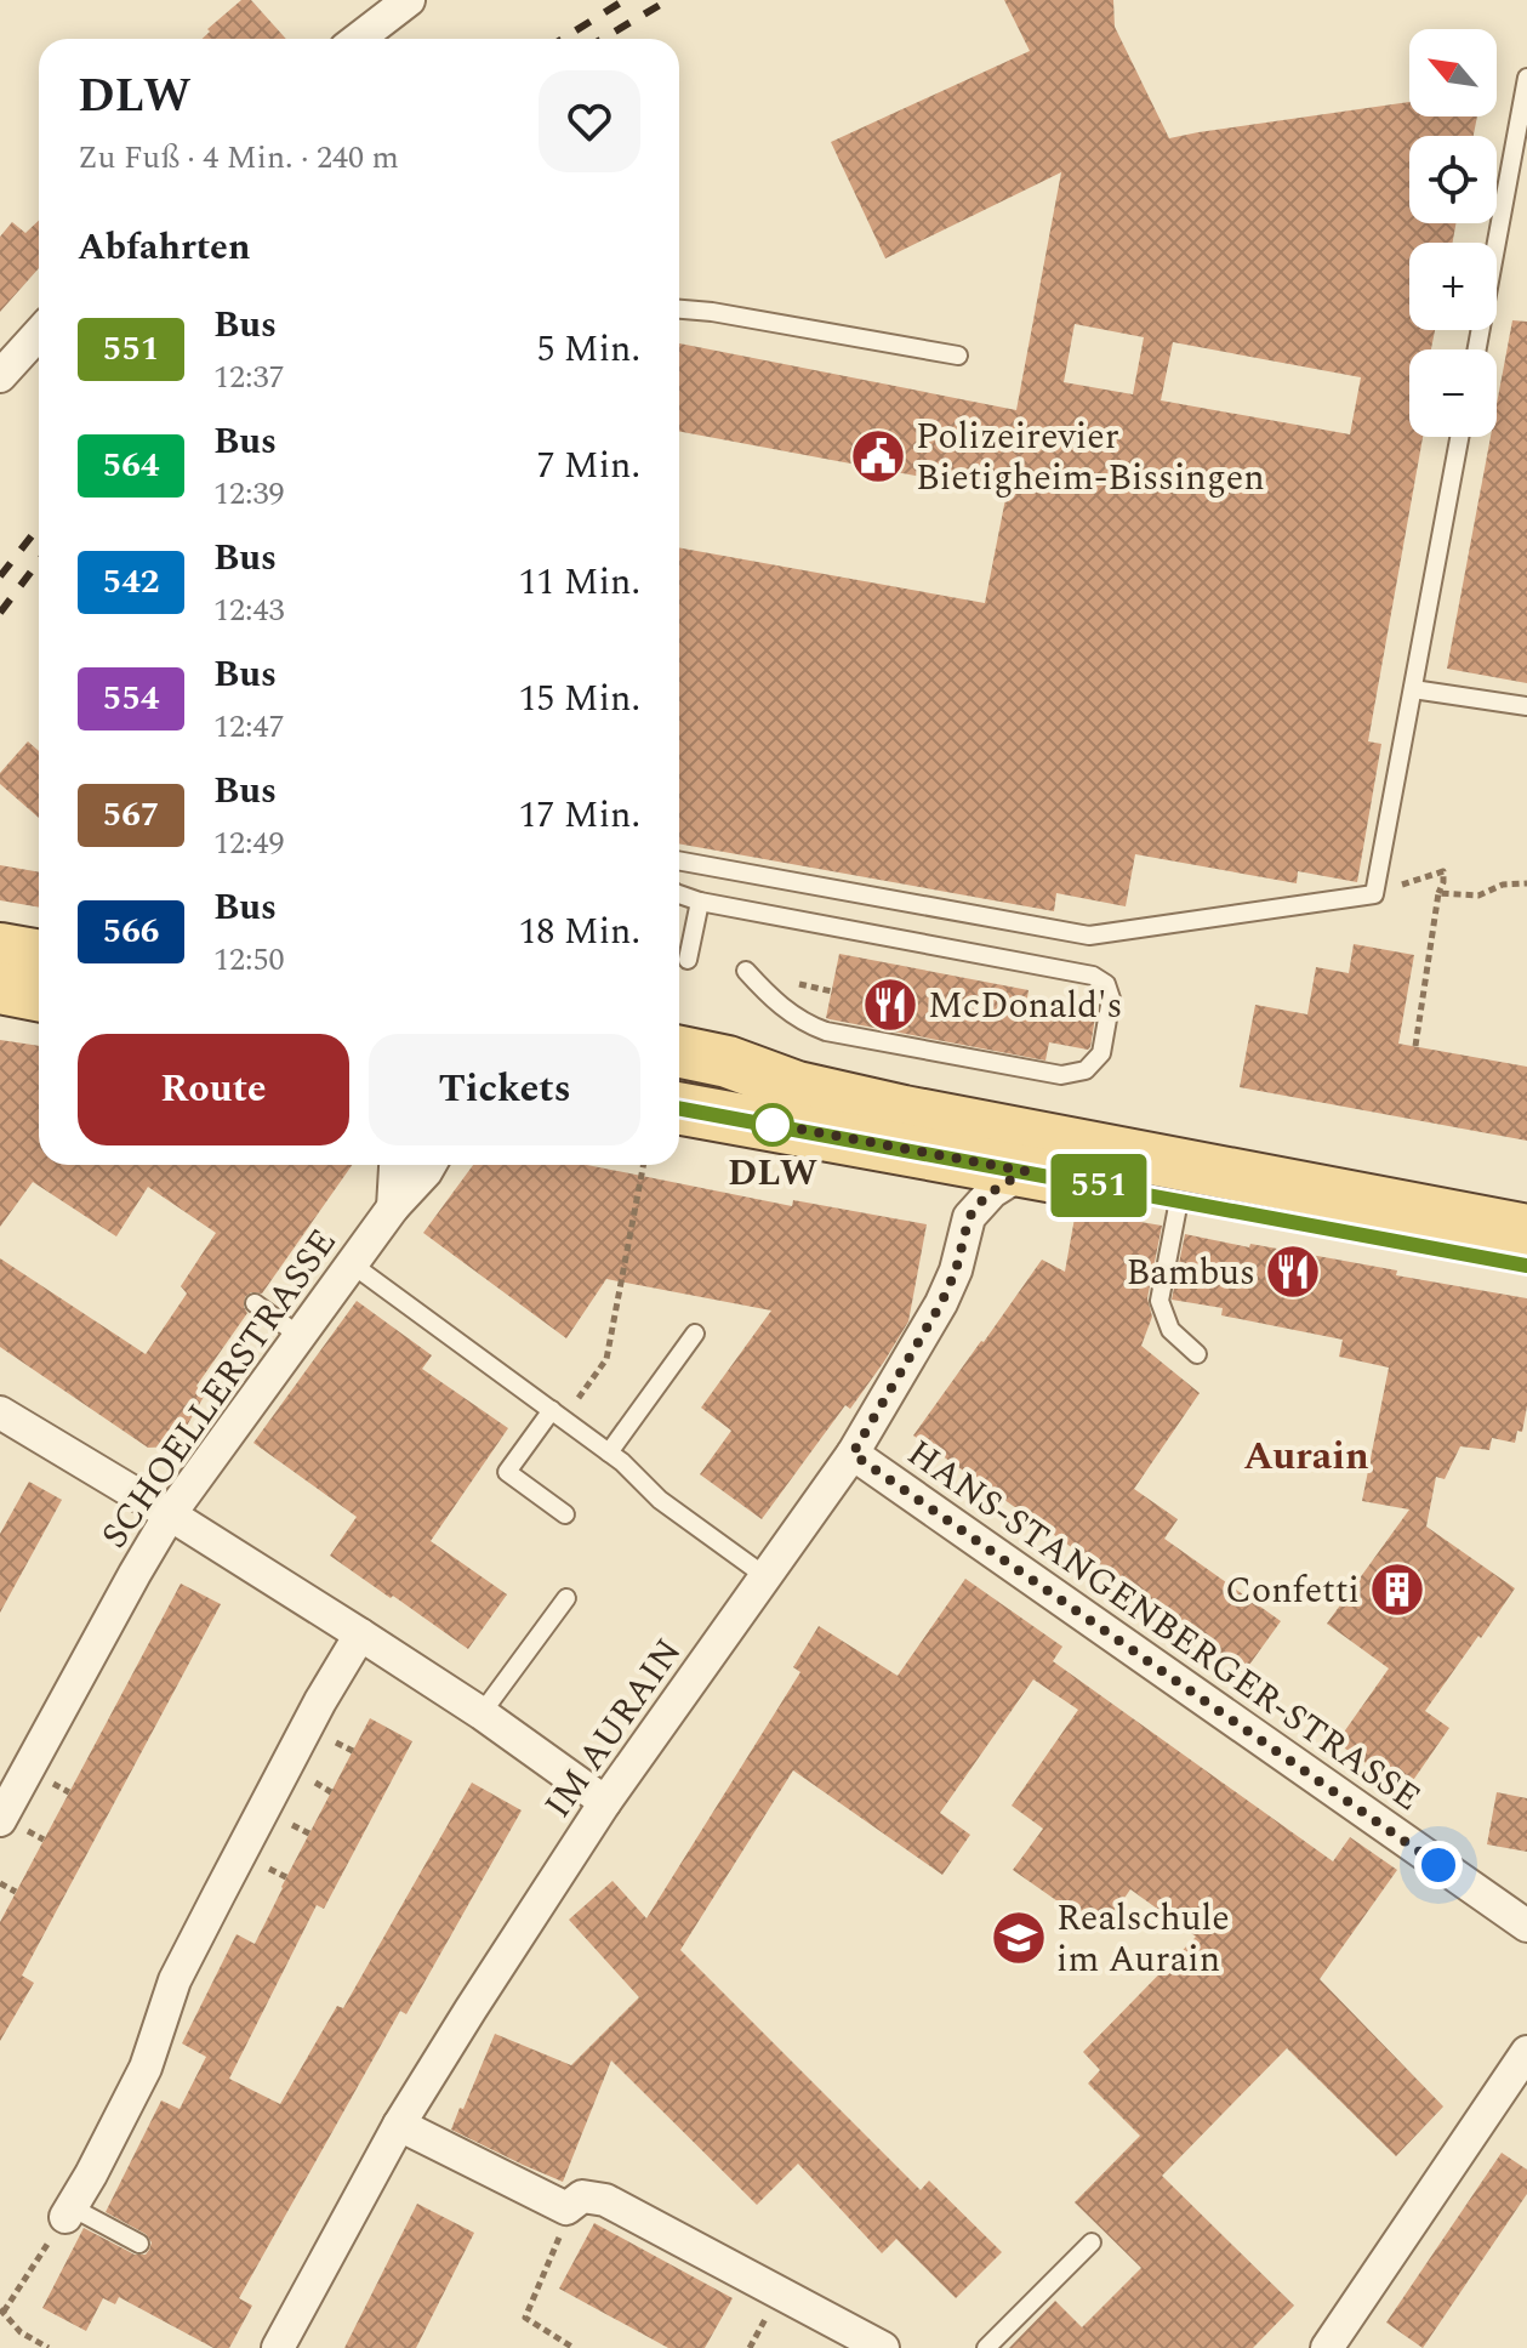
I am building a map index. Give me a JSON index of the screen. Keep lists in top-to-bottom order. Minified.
{"streets":{"street":["SCHOELLERSTRASSE","HANS-STANGENBERGER-STRASSE","IM AURAIN"]},"crossings":[["HANS-STANGENBERGER-STRASSE","IM AURAIN"]],"districts":["Aurain"],"places":{"public building":["Polizeirevier Bietigheim-Bissingen"],"restaurant":["McDonald's","Bambus"],"other":["DLW"],"building":["Confetti"],"school or university":["Realschule im Aurain"]},"lines":["bus line 551"],"north":"top left","page":{"on_map":"551","map_buttons":["+","−"],"heading":[["DLW","Zu Fuß · 4 Min. · 240 m"],"Abfahrten"],"list":[{"mark":"551","name":"Bus","note":"12:37","value":"5 Min."},{"mark":"564","name":"Bus","note":"12:39","value":"7 Min."},{"mark":"542","name":"Bus","note":"12:43","value":"11 Min."},{"mark":"554","name":"Bus","note":"12:47","value":"15 Min."},{"mark":"567","name":"Bus","note":"12:49","value":"17 Min."},{"mark":"566","name":"Bus","note":"12:50","value":"18 Min."}],"buttons":["Route","Tickets"]}}
